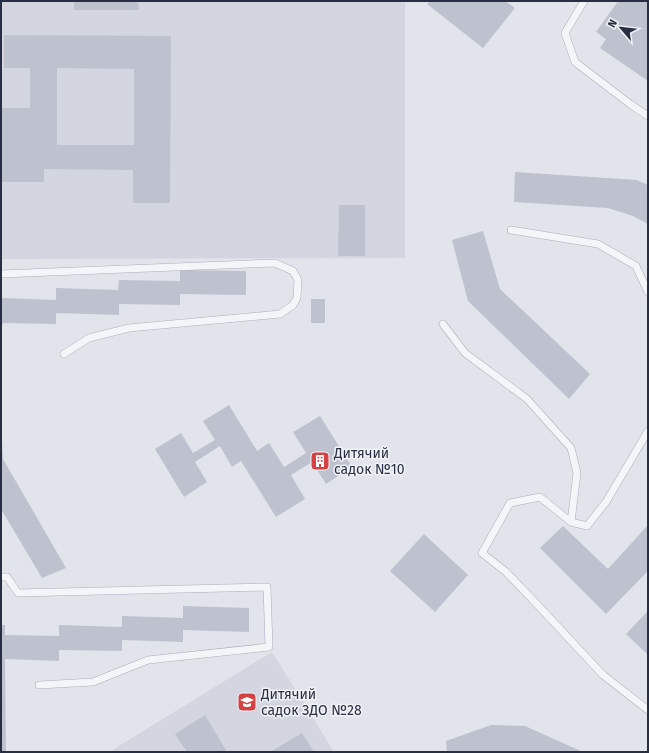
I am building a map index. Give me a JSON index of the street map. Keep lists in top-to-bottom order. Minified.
{"places":{"building":["Дитячий садок №10"],"school or university":["Дитячий садок ЗДО №28"]},"north":"top left"}
